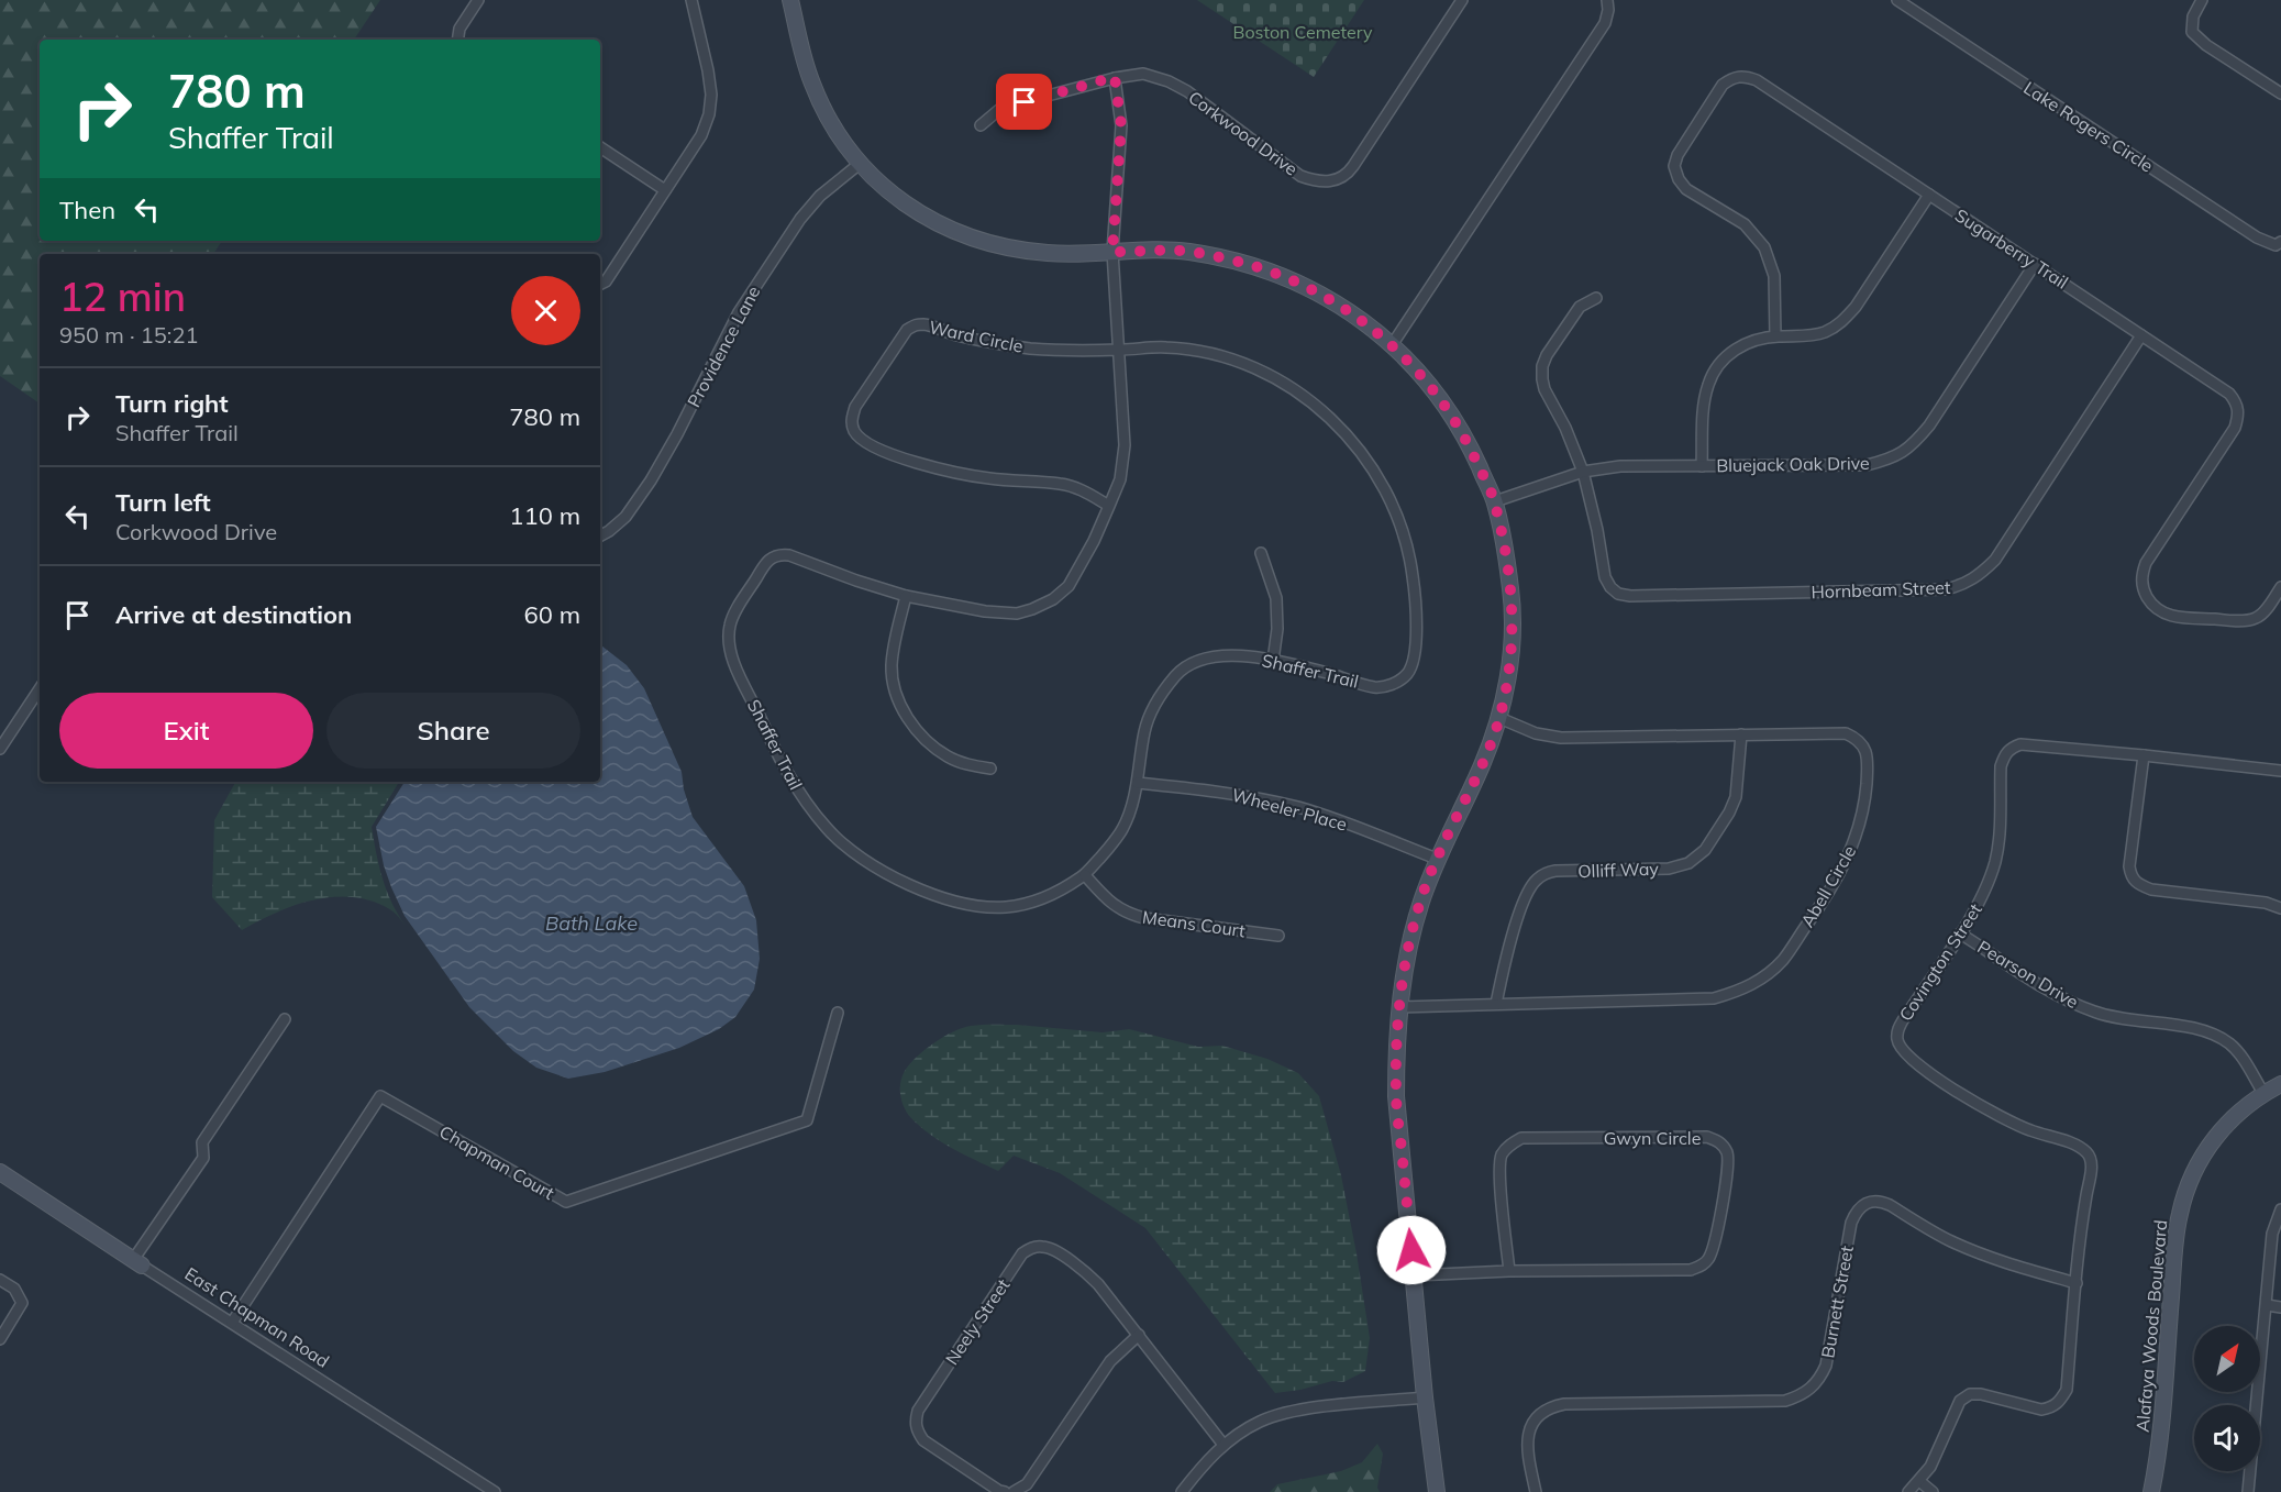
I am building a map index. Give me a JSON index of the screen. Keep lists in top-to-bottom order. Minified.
{"streets":{"street":["Lake Rogers Circle","Corkwood Drive","Sugarberry Trail","Ward Circle","Providence Lane","Bluejack Oak Drive","Hornbeam Street","Shaffer Trail","Wheeler Place","Olliff Way","Abell Circle","Means Court","Covington Street","Pearson Drive","Gwyn Circle","Chapman Court","Burnett Street","East Chapman Road","Neely Street","Alafaya Woods Boulevard"]},"crossings":[["Corkwood Drive","Shaffer Trail"],["Sugarberry Trail","Bluejack Oak Drive"],["Sugarberry Trail","Hornbeam Street"],["Ward Circle","Shaffer Trail"],["Bluejack Oak Drive","Hornbeam Street"],["Shaffer Trail","Wheeler Place"],["Shaffer Trail","Means Court"],["Olliff Way","Abell Circle"],["Covington Street","Pearson Drive"],["Covington Street","Burnett Street"],["Pearson Drive","Alafaya Woods Boulevard"],["Chapman Court","East Chapman Road"]],"water":["Bath Lake"],"parks":["Boston Cemetery"],"north":"top right","page":{"turn":["780 m","Shaffer Trail"],"then":"Then","heading":["12 min","950 m · 15:21"],"list":[{"name":"Turn right","note":"Shaffer Trail","value":"780 m"},{"name":"Turn left","note":"Corkwood Drive","value":"110 m"},{"name":"Arrive at destination","value":"60 m"}],"buttons":["Exit","Share"]}}
